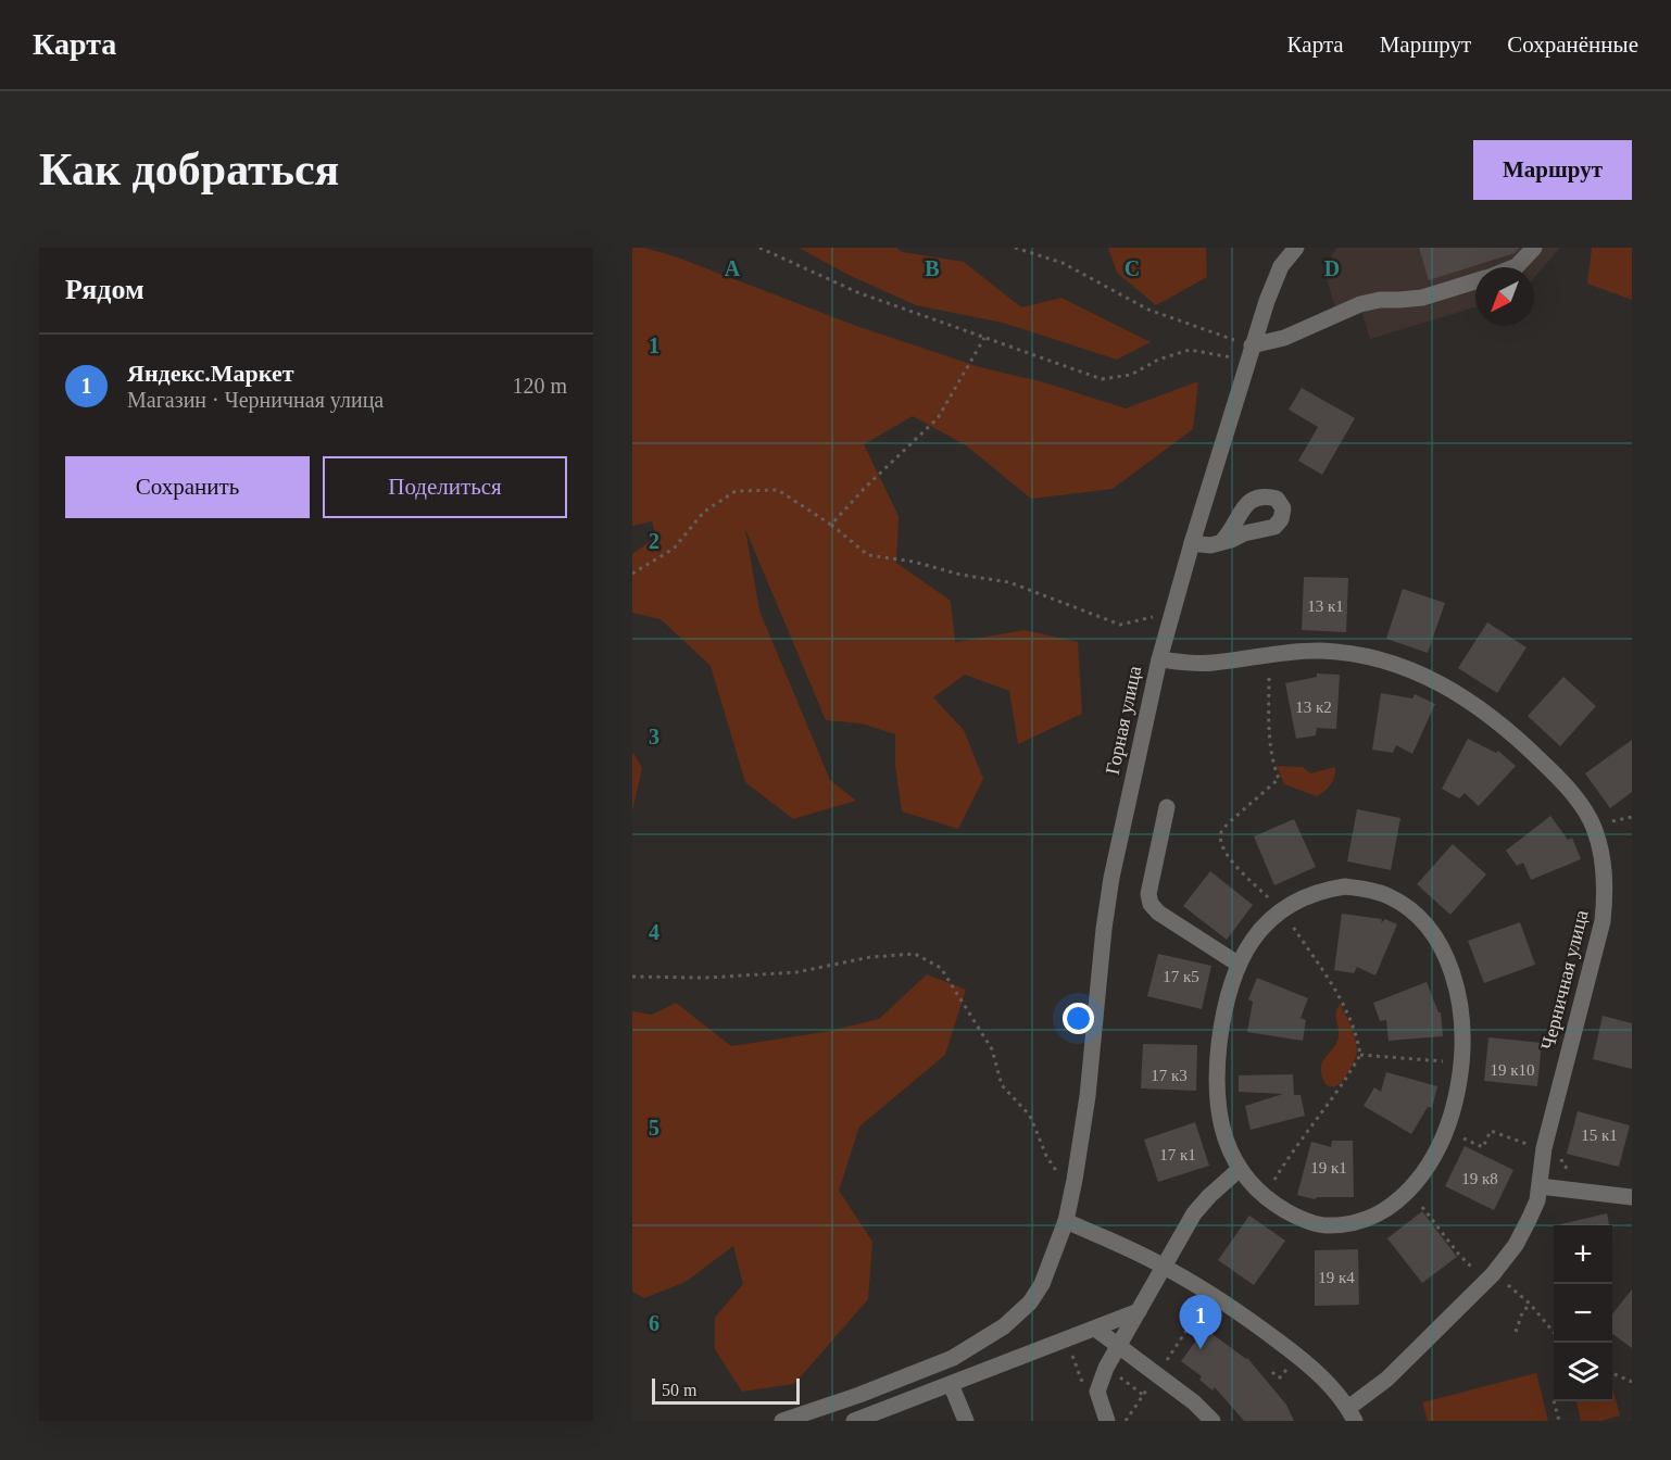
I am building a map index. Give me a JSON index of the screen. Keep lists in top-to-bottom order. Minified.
{"streets":{"street":["Горная улица","Черничная улица"]},"crossings":[["Горная улица","Черничная улица"]],"house_numbers":["13 к1","13 к2","17 к5","19 к10","17 к3","15 к1","17 к1","19 к1","19 к8","19 к4"],"scale_bar":"50 m","north":"bottom left","page":{"header":"Карта","nav":["Карта","Маршрут","Сохранённые"],"buttons":["Маршрут",["Сохранить","Поделиться"]],"title":"Как добраться","heading":"Рядом","list":[{"mark":"1","name":"Яндекс.Маркет","note":"Магазин · Черничная улица","value":"120 m"}],"map_buttons":["+","−"],"pins":"1","scale":"50 m"},"grid":{"columns":["A","B","C","D"],"rows":["1","2","3","4","5","6"]}}
